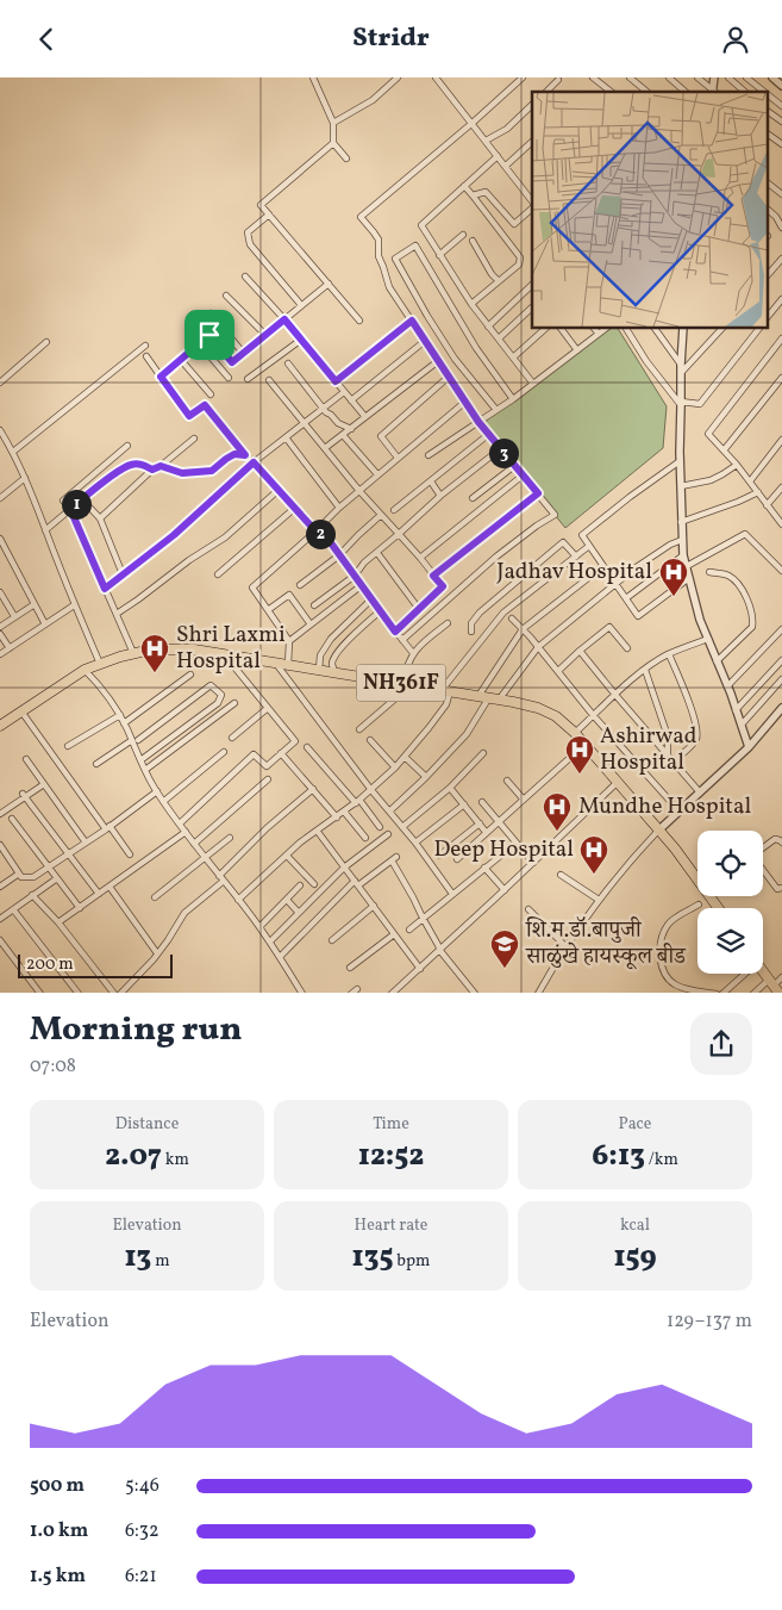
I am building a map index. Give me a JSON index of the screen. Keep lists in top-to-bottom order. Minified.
{"streets":{"highway":["NH361F"]},"places":{"hospital":["Jadhav Hospital","Shri Laxmi Hospital","Ashirwad Hospital","Mundhe Hospital","Deep Hospital"],"school or university":["शि.म.डॉ.बापुजी साळुंखे हायस्कूल बीड"]},"scale_bar":"200 m","page":{"header":"Stridr","pins":["3","1","2"],"scale":"200 m","heading":["Morning run","07:08"],"stats":[["Distance","2.07 km"],["Time","12:52"],["Pace","6:13 /km"],["Elevation","13 m"],["Heart rate","135 bpm"],["kcal","159"]],"chart":["Elevation","129–137 m"],"list":[{"name":"500 m","note":"5:46"},{"name":"1.0 km","note":"6:32"},{"name":"1.5 km","note":"6:21"}]}}
